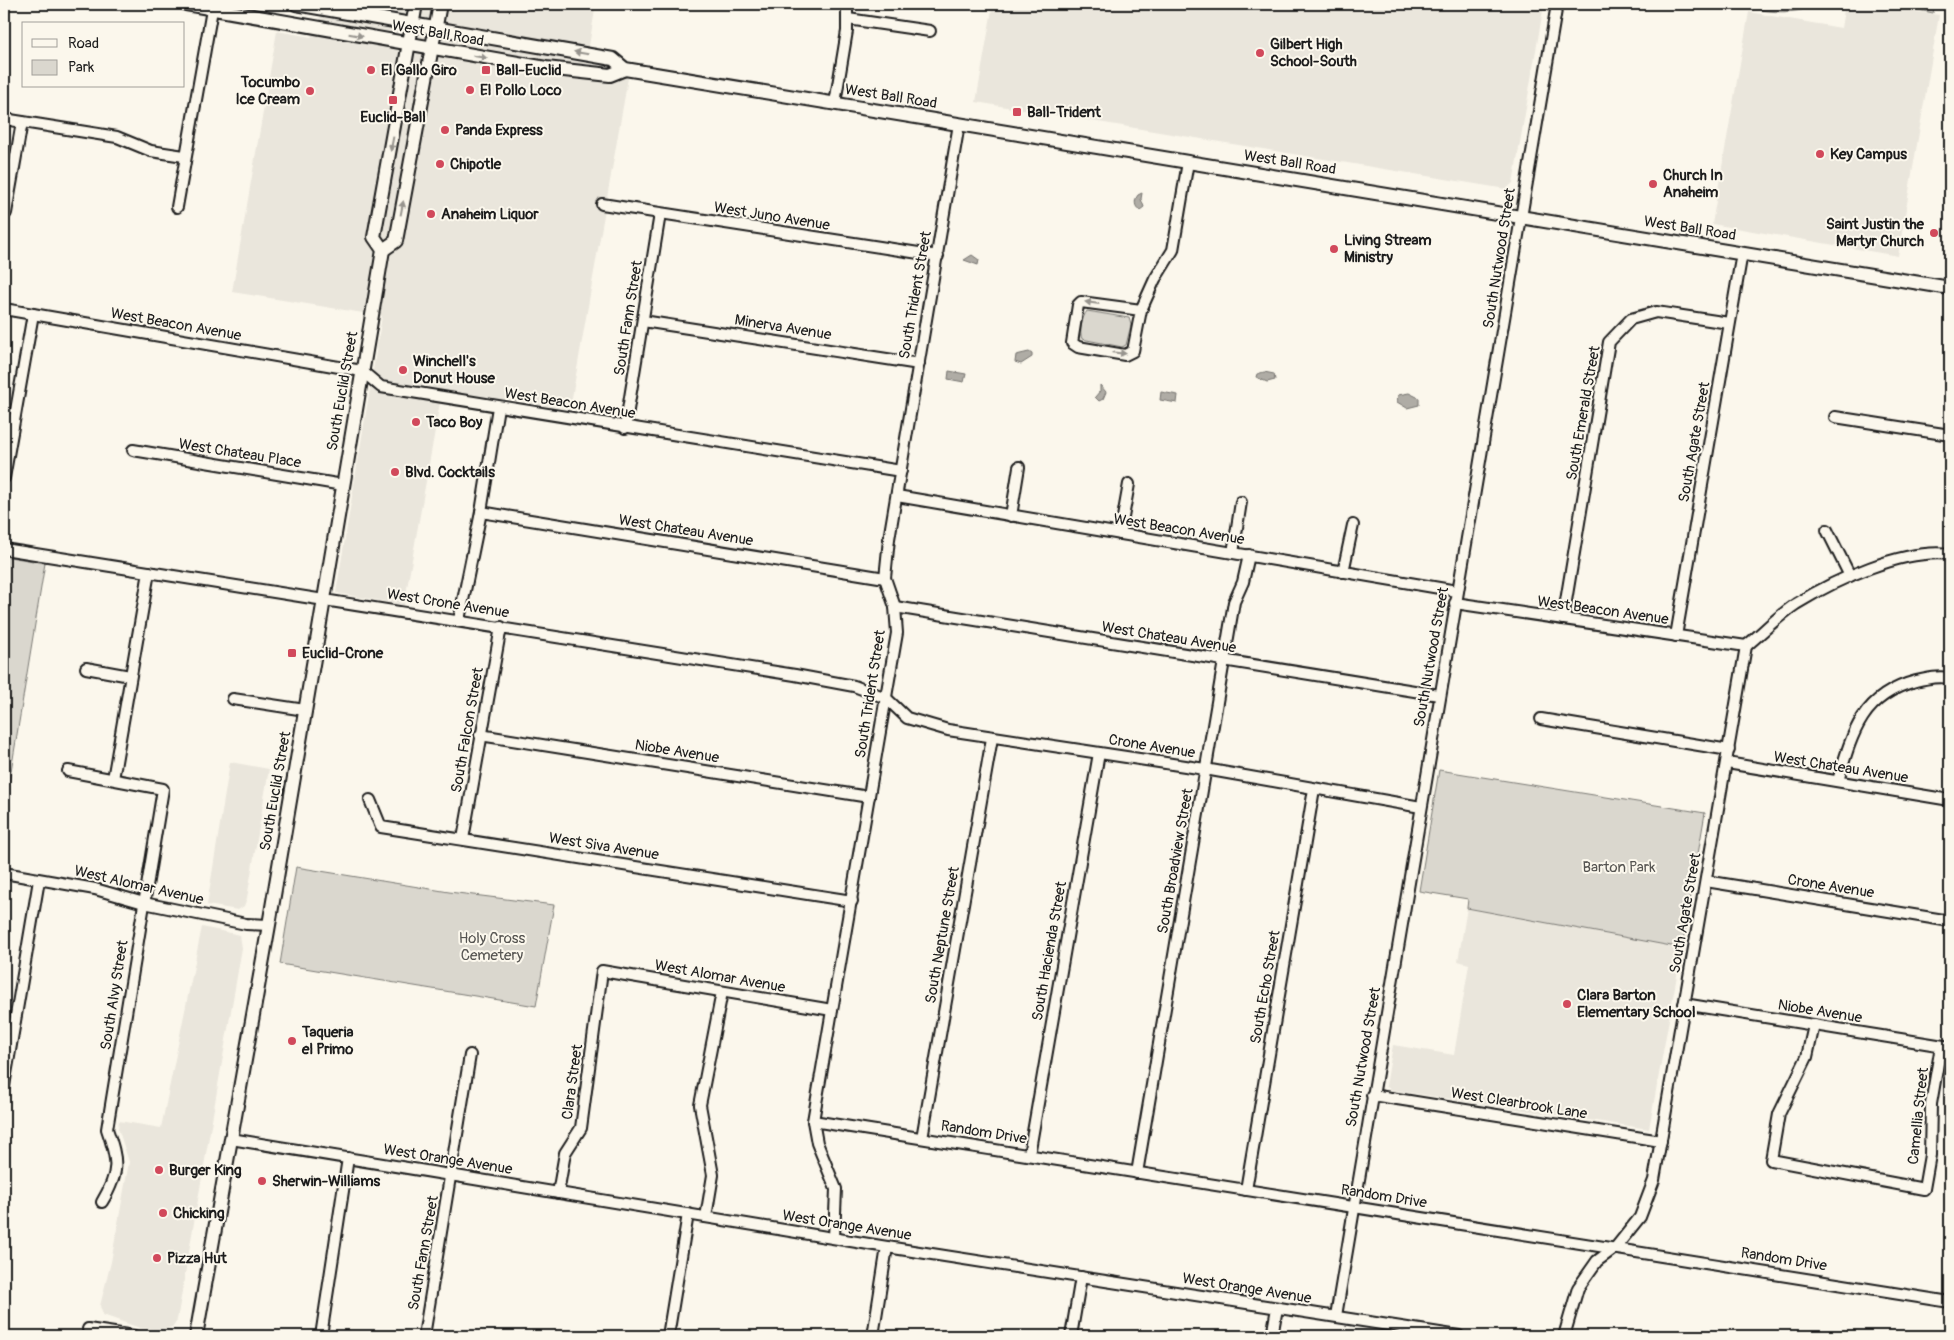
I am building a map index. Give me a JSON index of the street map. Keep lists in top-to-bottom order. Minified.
{"streets":{"main road":["West Ball Road","South Euclid Street"],"street":["West Juno Avenue","South Nutwood Street","South Trident Street","South Fann Street","West Beacon Avenue","Minerva Avenue","South Emerald Street","South Agate Street","West Chateau Place","West Chateau Avenue","West Crone Avenue","South Falcon Street","Crone Avenue","Niobe Avenue","West Siva Avenue","South Broadview Street","West Alomar Avenue","South Neptune Street","South Hacienda Street","South Echo Street","South Alvy Street","Clara Street","West Clearbrook Lane","Camellia Street","Random Drive","West Orange Avenue"]},"crossings":[["West Ball Road","South Nutwood Street"],["West Ball Road","South Trident Street"],["West Ball Road","South Euclid Street"],["West Ball Road","South Agate Street"],["West Juno Avenue","South Trident Street"],["West Juno Avenue","South Fann Street"],["South Nutwood Street","West Beacon Avenue"],["South Nutwood Street","West Chateau Avenue"],["South Nutwood Street","Crone Avenue"],["South Nutwood Street","West Clearbrook Lane"],["South Nutwood Street","Random Drive"],["South Nutwood Street","West Orange Avenue"],["South Trident Street","West Beacon Avenue"],["South Trident Street","Minerva Avenue"],["South Trident Street","West Chateau Avenue"],["South Trident Street","West Crone Avenue"],["South Trident Street","Crone Avenue"],["South Trident Street","Niobe Avenue"],["South Trident Street","West Siva Avenue"],["South Trident Street","West Alomar Avenue"],["South Trident Street","Random Drive"],["South Trident Street","West Orange Avenue"],["South Fann Street","West Beacon Avenue"],["South Fann Street","Minerva Avenue"],["South Fann Street","West Orange Avenue"],["West Beacon Avenue","South Euclid Street"],["West Beacon Avenue","South Emerald Street"],["West Beacon Avenue","South Agate Street"],["West Beacon Avenue","South Broadview Street"],["South Euclid Street","West Chateau Place"],["South Euclid Street","West Crone Avenue"],["South Euclid Street","West Alomar Avenue"],["South Euclid Street","West Orange Avenue"],["South Emerald Street","South Agate Street"],["South Agate Street","West Chateau Avenue"],["South Agate Street","Crone Avenue"],["South Agate Street","Niobe Avenue"],["South Agate Street","West Clearbrook Lane"],["South Agate Street","Random Drive"],["West Chateau Avenue","South Broadview Street"],["West Crone Avenue","South Falcon Street"],["West Crone Avenue","Crone Avenue"],["South Falcon Street","Niobe Avenue"],["South Falcon Street","West Siva Avenue"],["Crone Avenue","South Broadview Street"],["Crone Avenue","South Neptune Street"],["Crone Avenue","South Hacienda Street"],["Crone Avenue","South Echo Street"],["Niobe Avenue","Camellia Street"],["South Broadview Street","Random Drive"],["West Alomar Avenue","South Alvy Street"],["West Alomar Avenue","Clara Street"],["South Neptune Street","Random Drive"],["South Hacienda Street","Random Drive"],["South Echo Street","Random Drive"],["Clara Street","West Orange Avenue"]],"parks":["Barton Park","Holy Cross Cemetery"],"places":{"other":["Gilbert High School-South","El Gallo Giro","El Pollo Loco","Tocumbo Ice Cream","Panda Express","Key Campus","Chipotle","Church In Anaheim","Anaheim Liquor","Saint Justin the Martyr Church","Living Stream Ministry","Winchell's Donut House","Taco Boy","Blvd. Cocktails","Clara Barton Elementary School","Taqueria el Primo","Burger King","Sherwin-Williams","Chicking","Pizza Hut"],"transit":["Ball-Euclid","Euclid-Ball","Ball-Trident","Euclid-Crone"]},"legend":["Road","Park"]}
